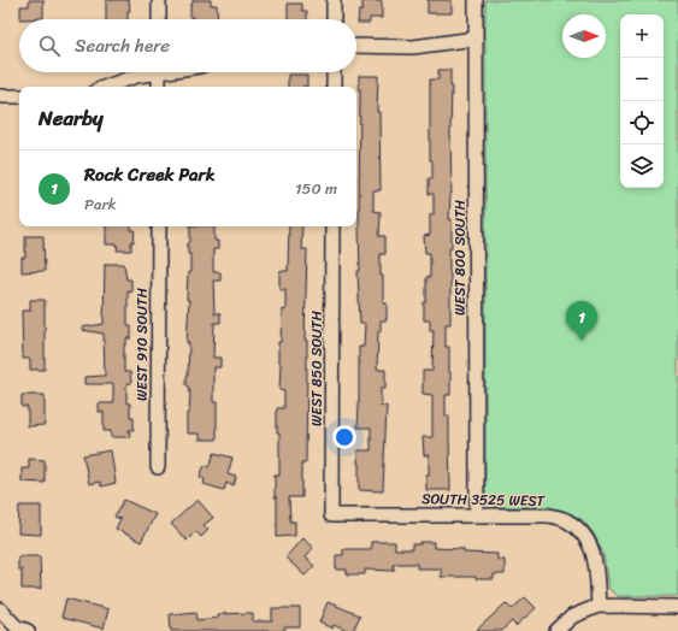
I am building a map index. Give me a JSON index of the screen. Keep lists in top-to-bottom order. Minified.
{"streets":{"street":["WEST 800 SOUTH","WEST 910 SOUTH","WEST 850 SOUTH","SOUTH 3525 WEST"]},"crossings":[["WEST 800 SOUTH","SOUTH 3525 WEST"],["WEST 850 SOUTH","SOUTH 3525 WEST"]],"north":"right","page":{"map_buttons":["+","−"],"search":"Search here","heading":"Nearby","list":[{"mark":"1","name":"Rock Creek Park","note":"Park","value":"150 m"}],"pins":"1"}}
